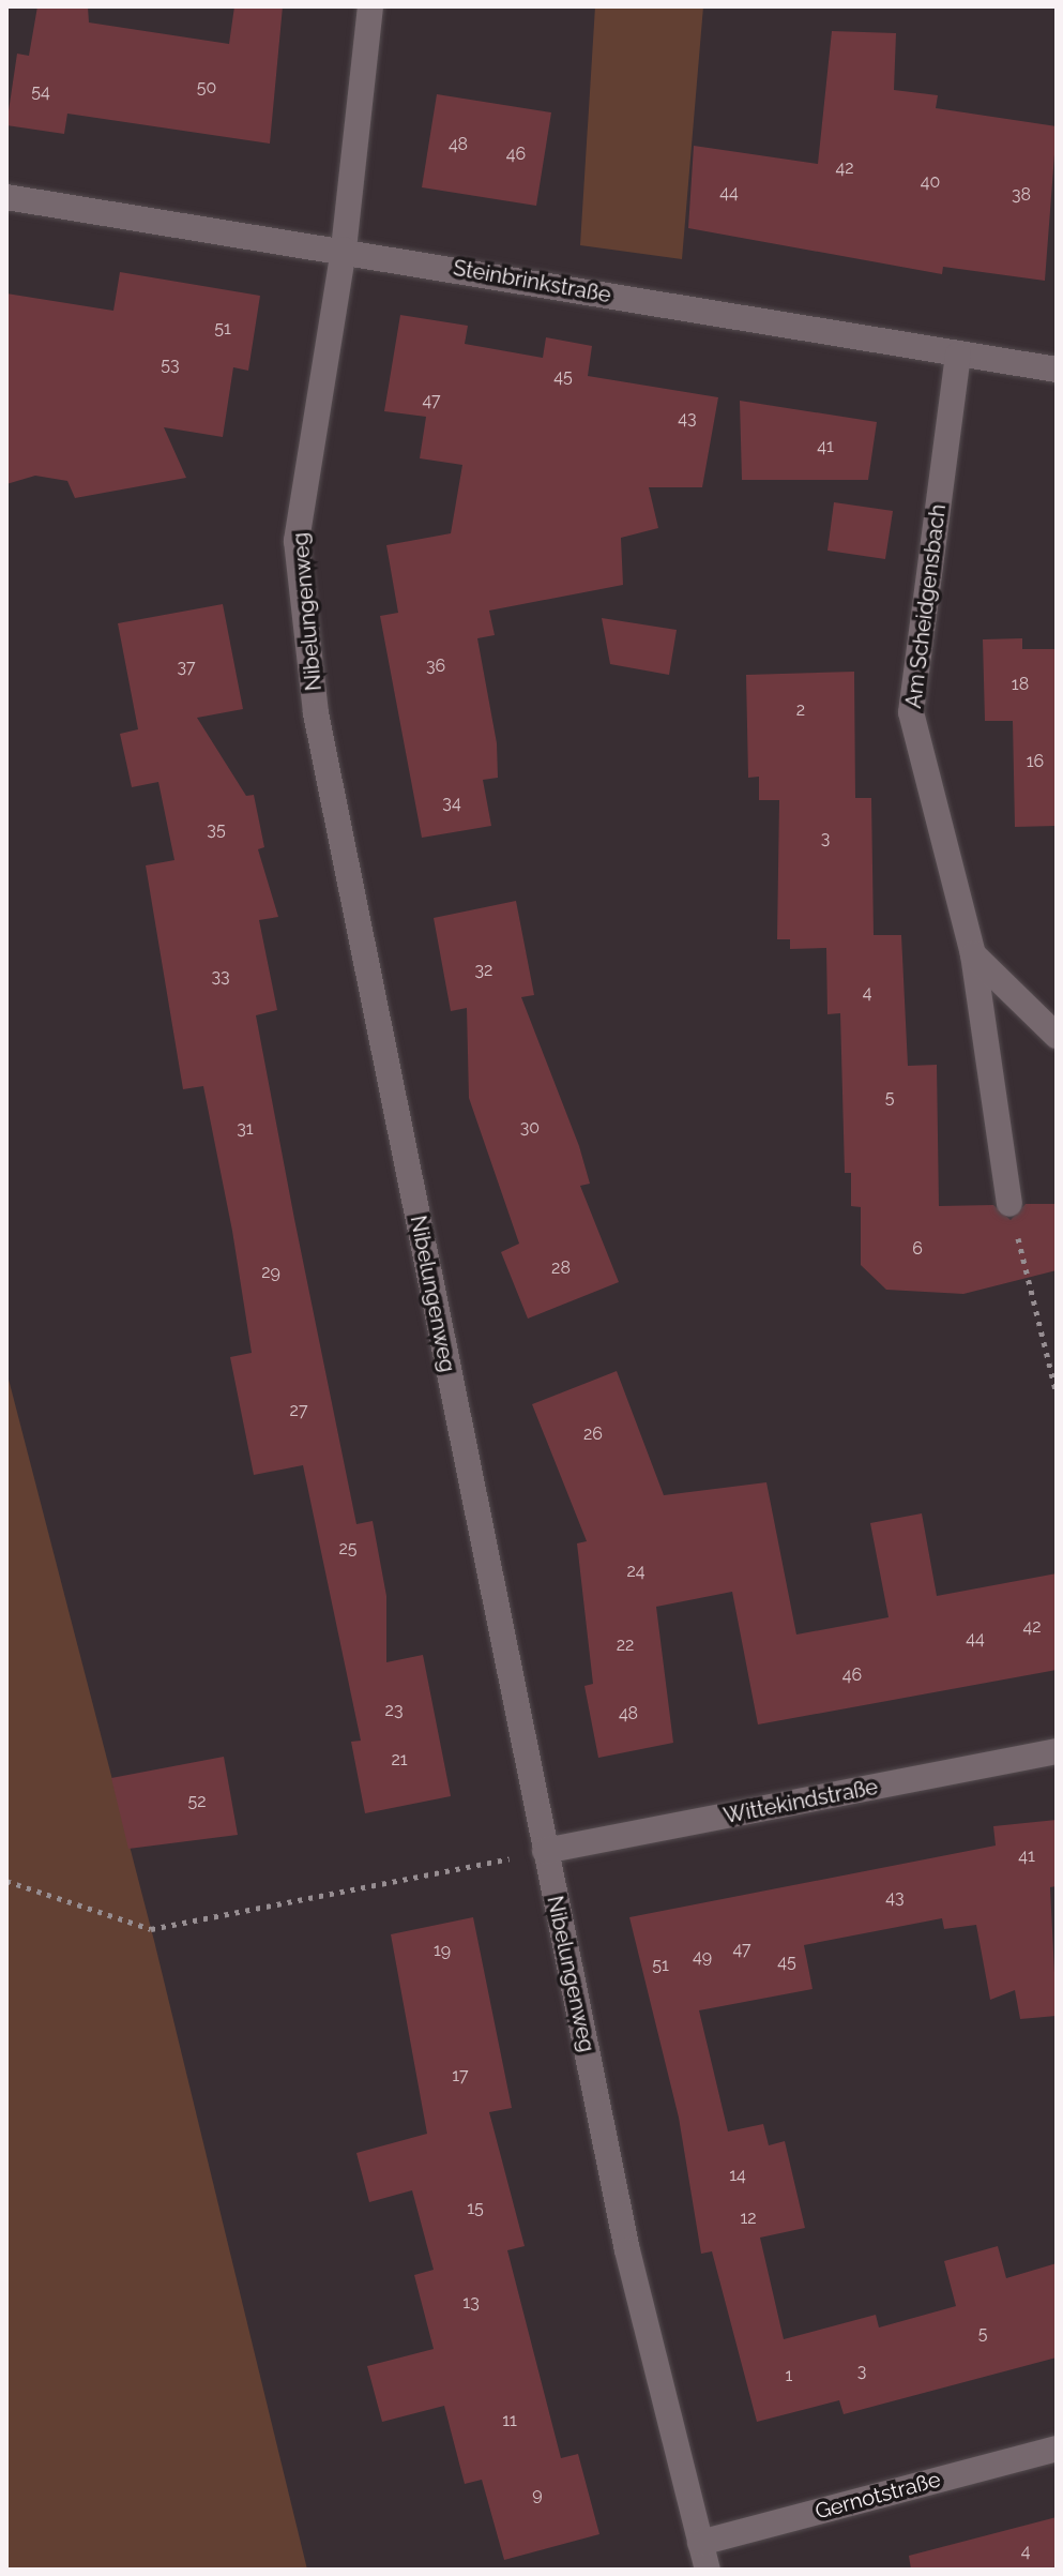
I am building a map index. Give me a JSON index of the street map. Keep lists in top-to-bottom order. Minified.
{"streets":{"street":["Steinbrinkstraße","Am Scheidgensbach","Nibelungenweg","Wittekindstraße","Gernotstraße"]},"crossings":[["Steinbrinkstraße","Am Scheidgensbach"],["Steinbrinkstraße","Nibelungenweg"],["Nibelungenweg","Wittekindstraße"],["Nibelungenweg","Gernotstraße"]],"house_numbers":["50","54","48","46","42","40","44","38","51","53","45","47","43","41","36","37","18","2","16","34","35","3","32","33","4","5","30","31","6","28","29","27","26","25","24","42","44","22","46","23","48","21","52","41","43","47","19","49","45","51","17","14","15","12","13","5","3","1","11","9","4"]}
